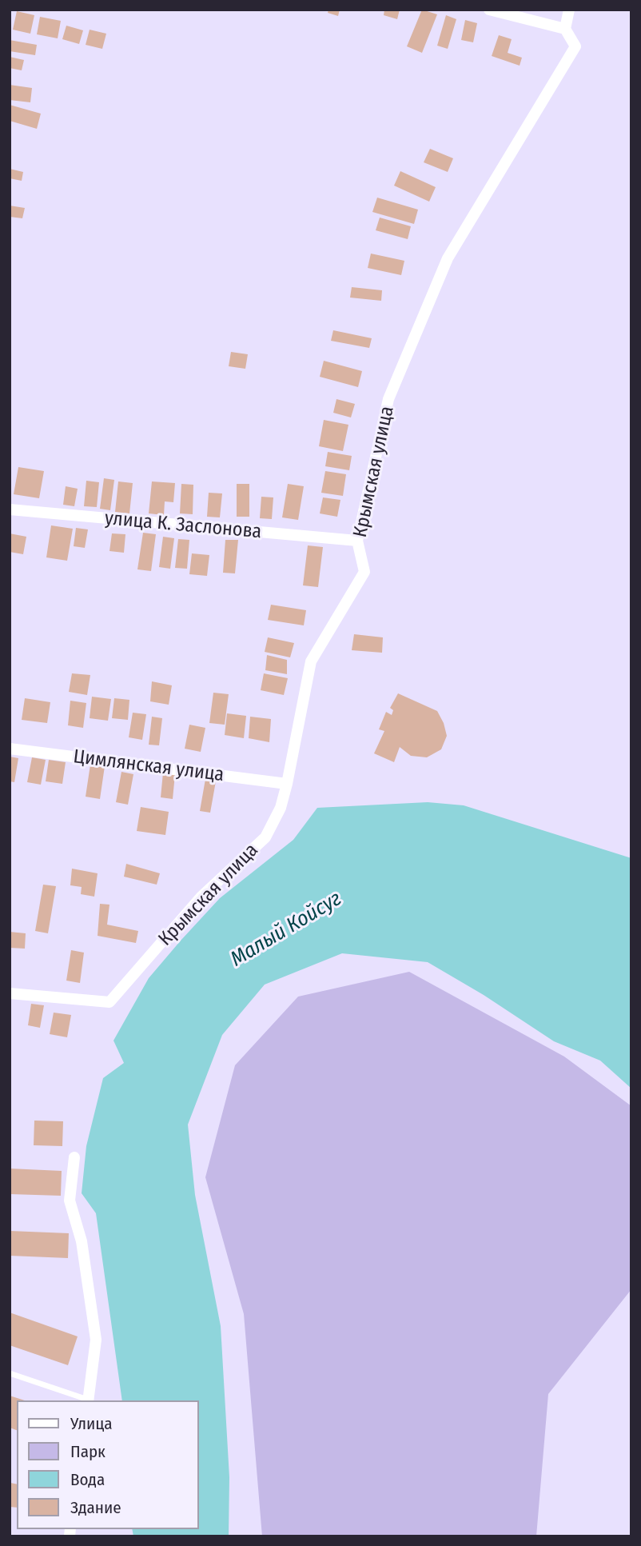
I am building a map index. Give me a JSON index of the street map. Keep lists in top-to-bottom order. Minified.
{"streets":{"street":["Крымская улица","улица К. Заслонова","Цимлянская улица"]},"crossings":[["Крымская улица","улица К. Заслонова"],["Крымская улица","Цимлянская улица"]],"water":["Малый Койсуг"],"legend":["Улица","Парк","Вода","Здание"]}
